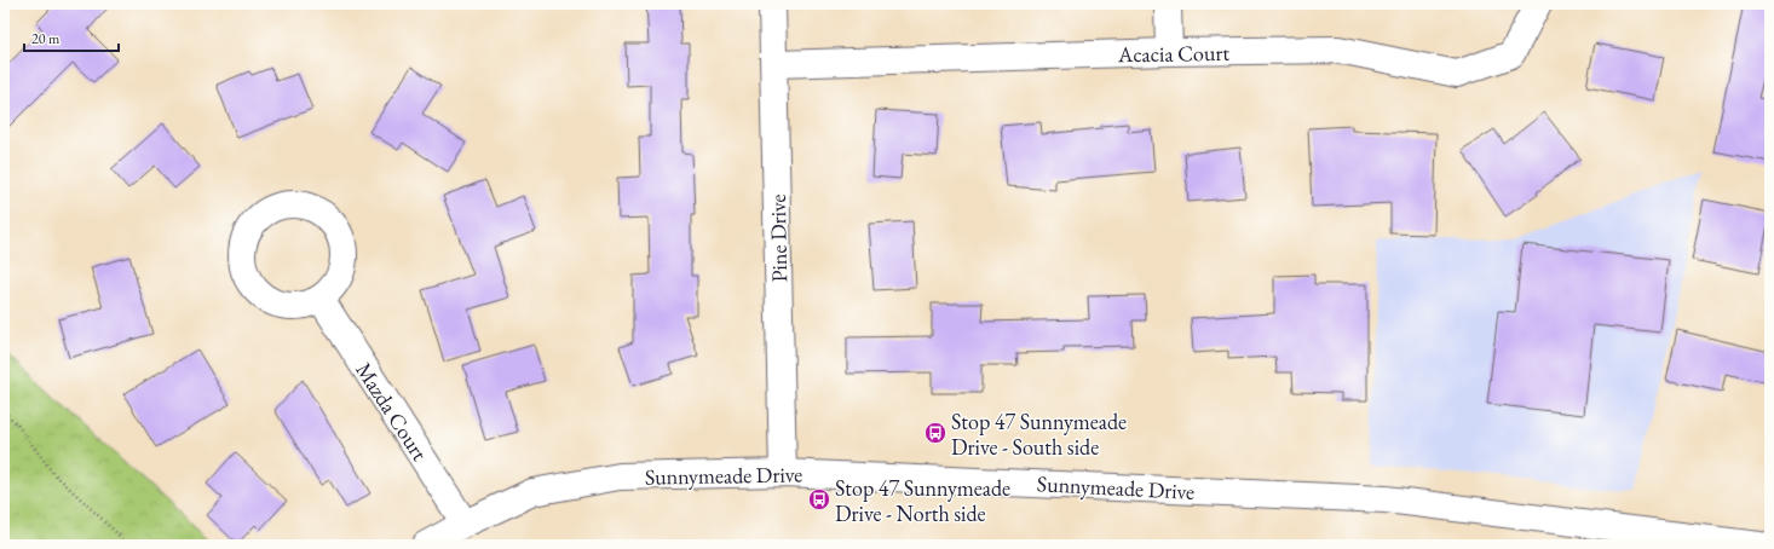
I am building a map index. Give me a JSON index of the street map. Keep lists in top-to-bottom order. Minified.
{"streets":{"street":["Acacia Court","Pine Drive","Mazda Court","Sunnymeade Drive"]},"crossings":[["Acacia Court","Pine Drive"],["Pine Drive","Sunnymeade Drive"],["Mazda Court","Sunnymeade Drive"]],"places":{"bus stop":["Stop 47 Sunnymeade Drive - South side","Stop 47 Sunnymeade Drive - North side"]},"scale_bar":"20 m"}
